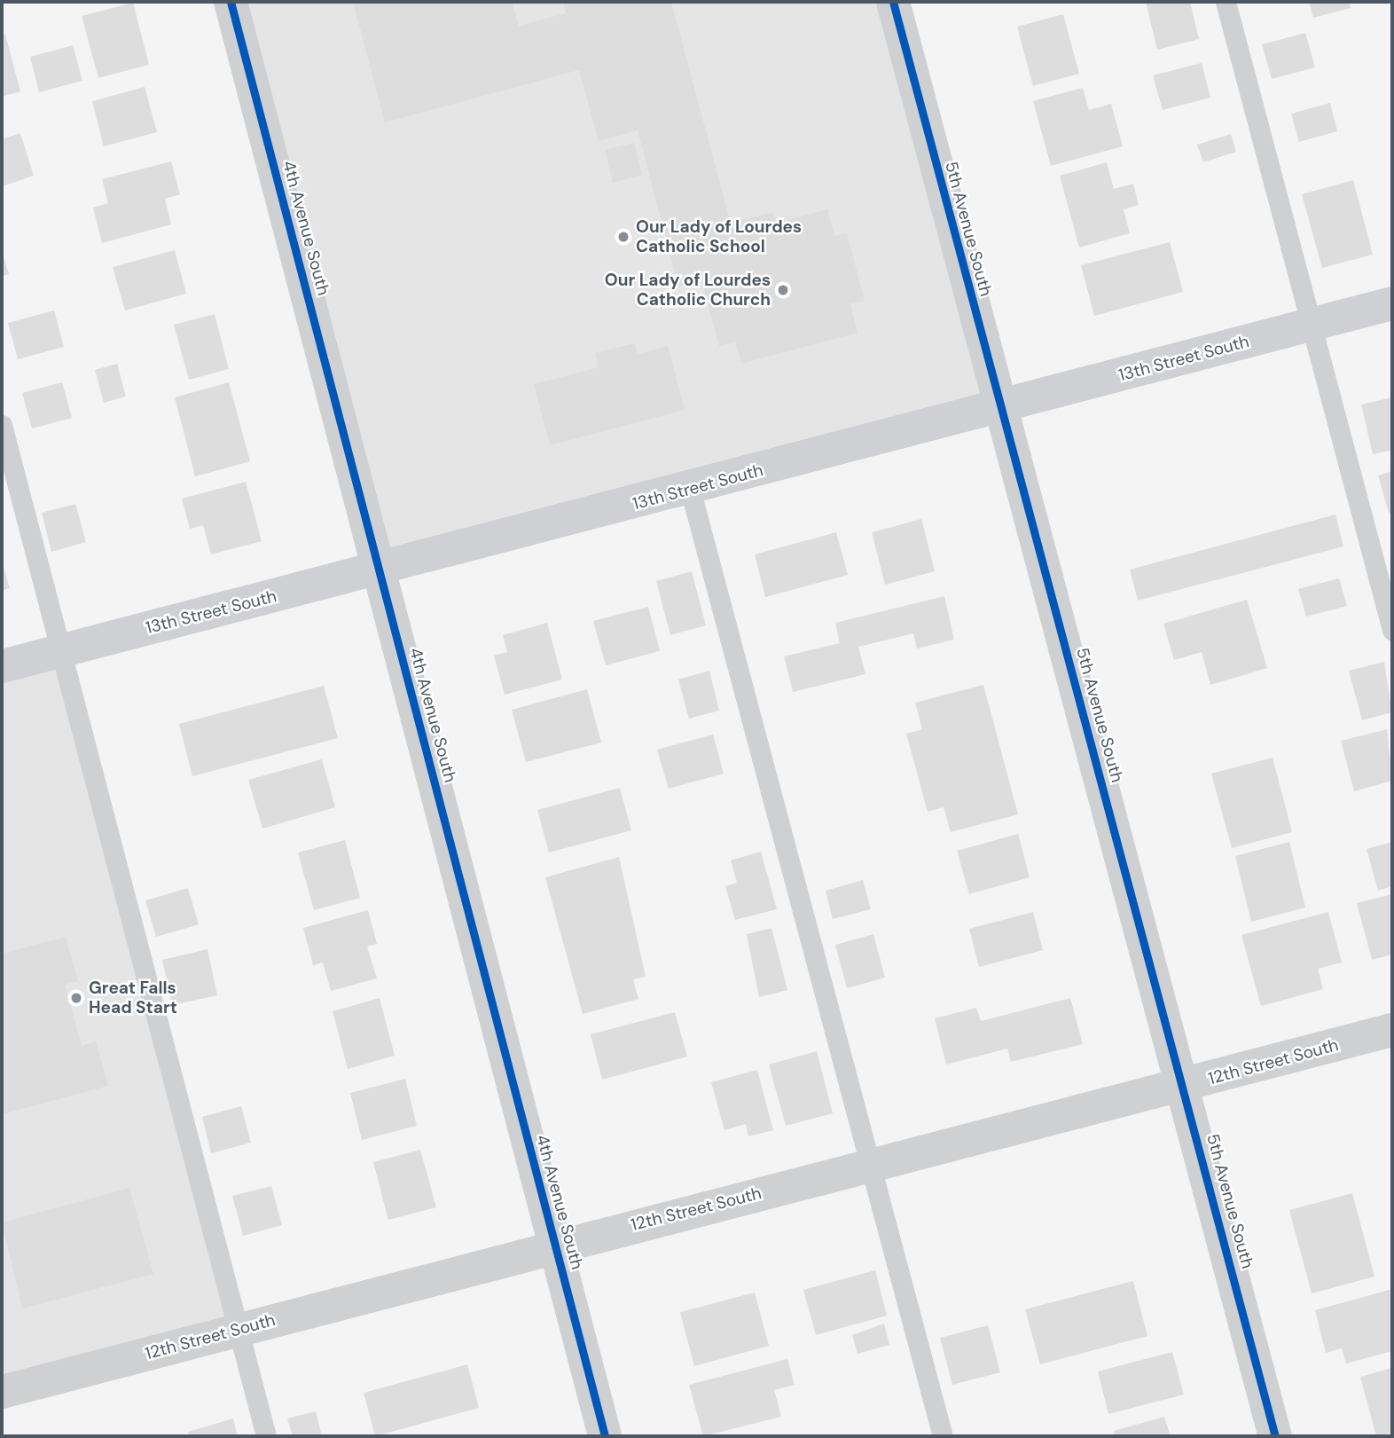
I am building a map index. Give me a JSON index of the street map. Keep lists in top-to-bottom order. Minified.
{"streets":{"street":["4th Avenue South","5th Avenue South","13th Street South","12th Street South"]},"crossings":[["4th Avenue South","13th Street South"],["4th Avenue South","12th Street South"],["5th Avenue South","13th Street South"],["5th Avenue South","12th Street South"]],"places":["Our Lady of Lourdes Catholic School","Our Lady of Lourdes Catholic Church","Great Falls Head Start"]}
